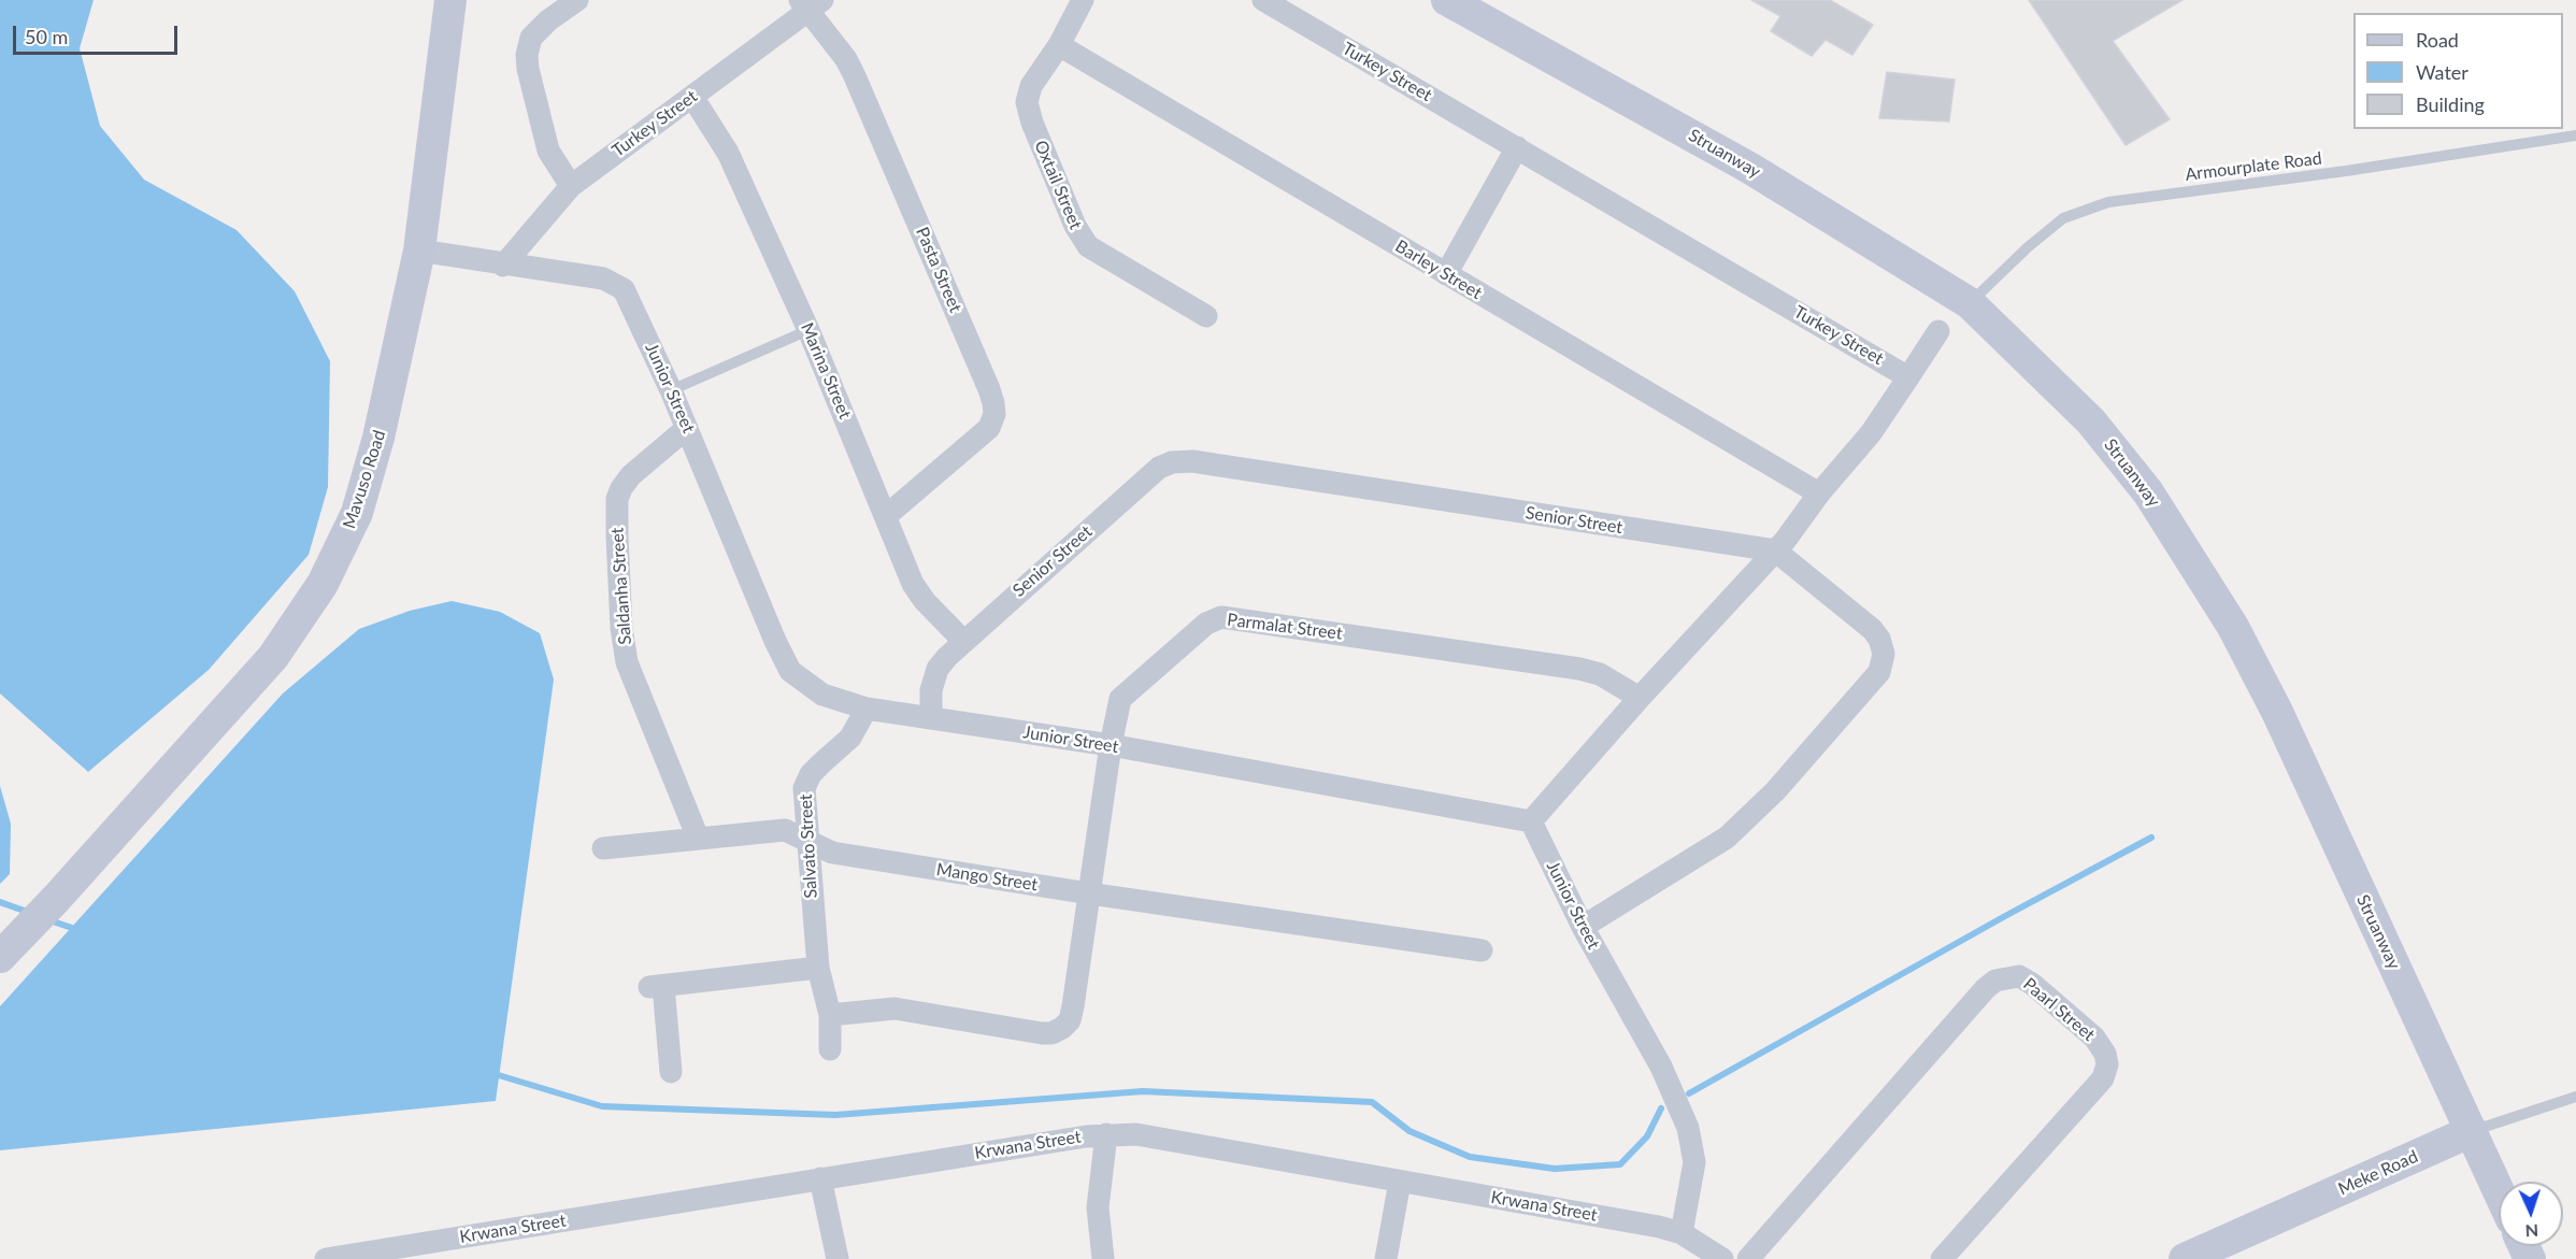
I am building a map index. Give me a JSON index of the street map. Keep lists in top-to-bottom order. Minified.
{"streets":{"street":["Turkey Street","Struanway","Oxtail Street","Pasta Street","Barley Street","Marina Street","Junior Street","Mavuso Road","Senior Street","Saldanha Street","Parmalat Street","Salvato Street","Mango Street","Paarl Street","Krwana Street","Meke Road"],"lane":["Armourplate Road"]},"crossings":[["Turkey Street","Pasta Street"],["Turkey Street","Marina Street"],["Turkey Street","Junior Street"],["Struanway","Armourplate Road"],["Struanway","Meke Road"],["Oxtail Street","Barley Street"],["Pasta Street","Marina Street"],["Marina Street","Senior Street"],["Junior Street","Mavuso Road"],["Junior Street","Senior Street"],["Junior Street","Saldanha Street"],["Junior Street","Parmalat Street"],["Junior Street","Salvato Street"],["Junior Street","Krwana Street"],["Saldanha Street","Mango Street"],["Parmalat Street","Salvato Street"],["Parmalat Street","Mango Street"],["Salvato Street","Mango Street"]],"legend":["Road","Water","Building"],"scale_bar":"50 m","north":"bottom"}
